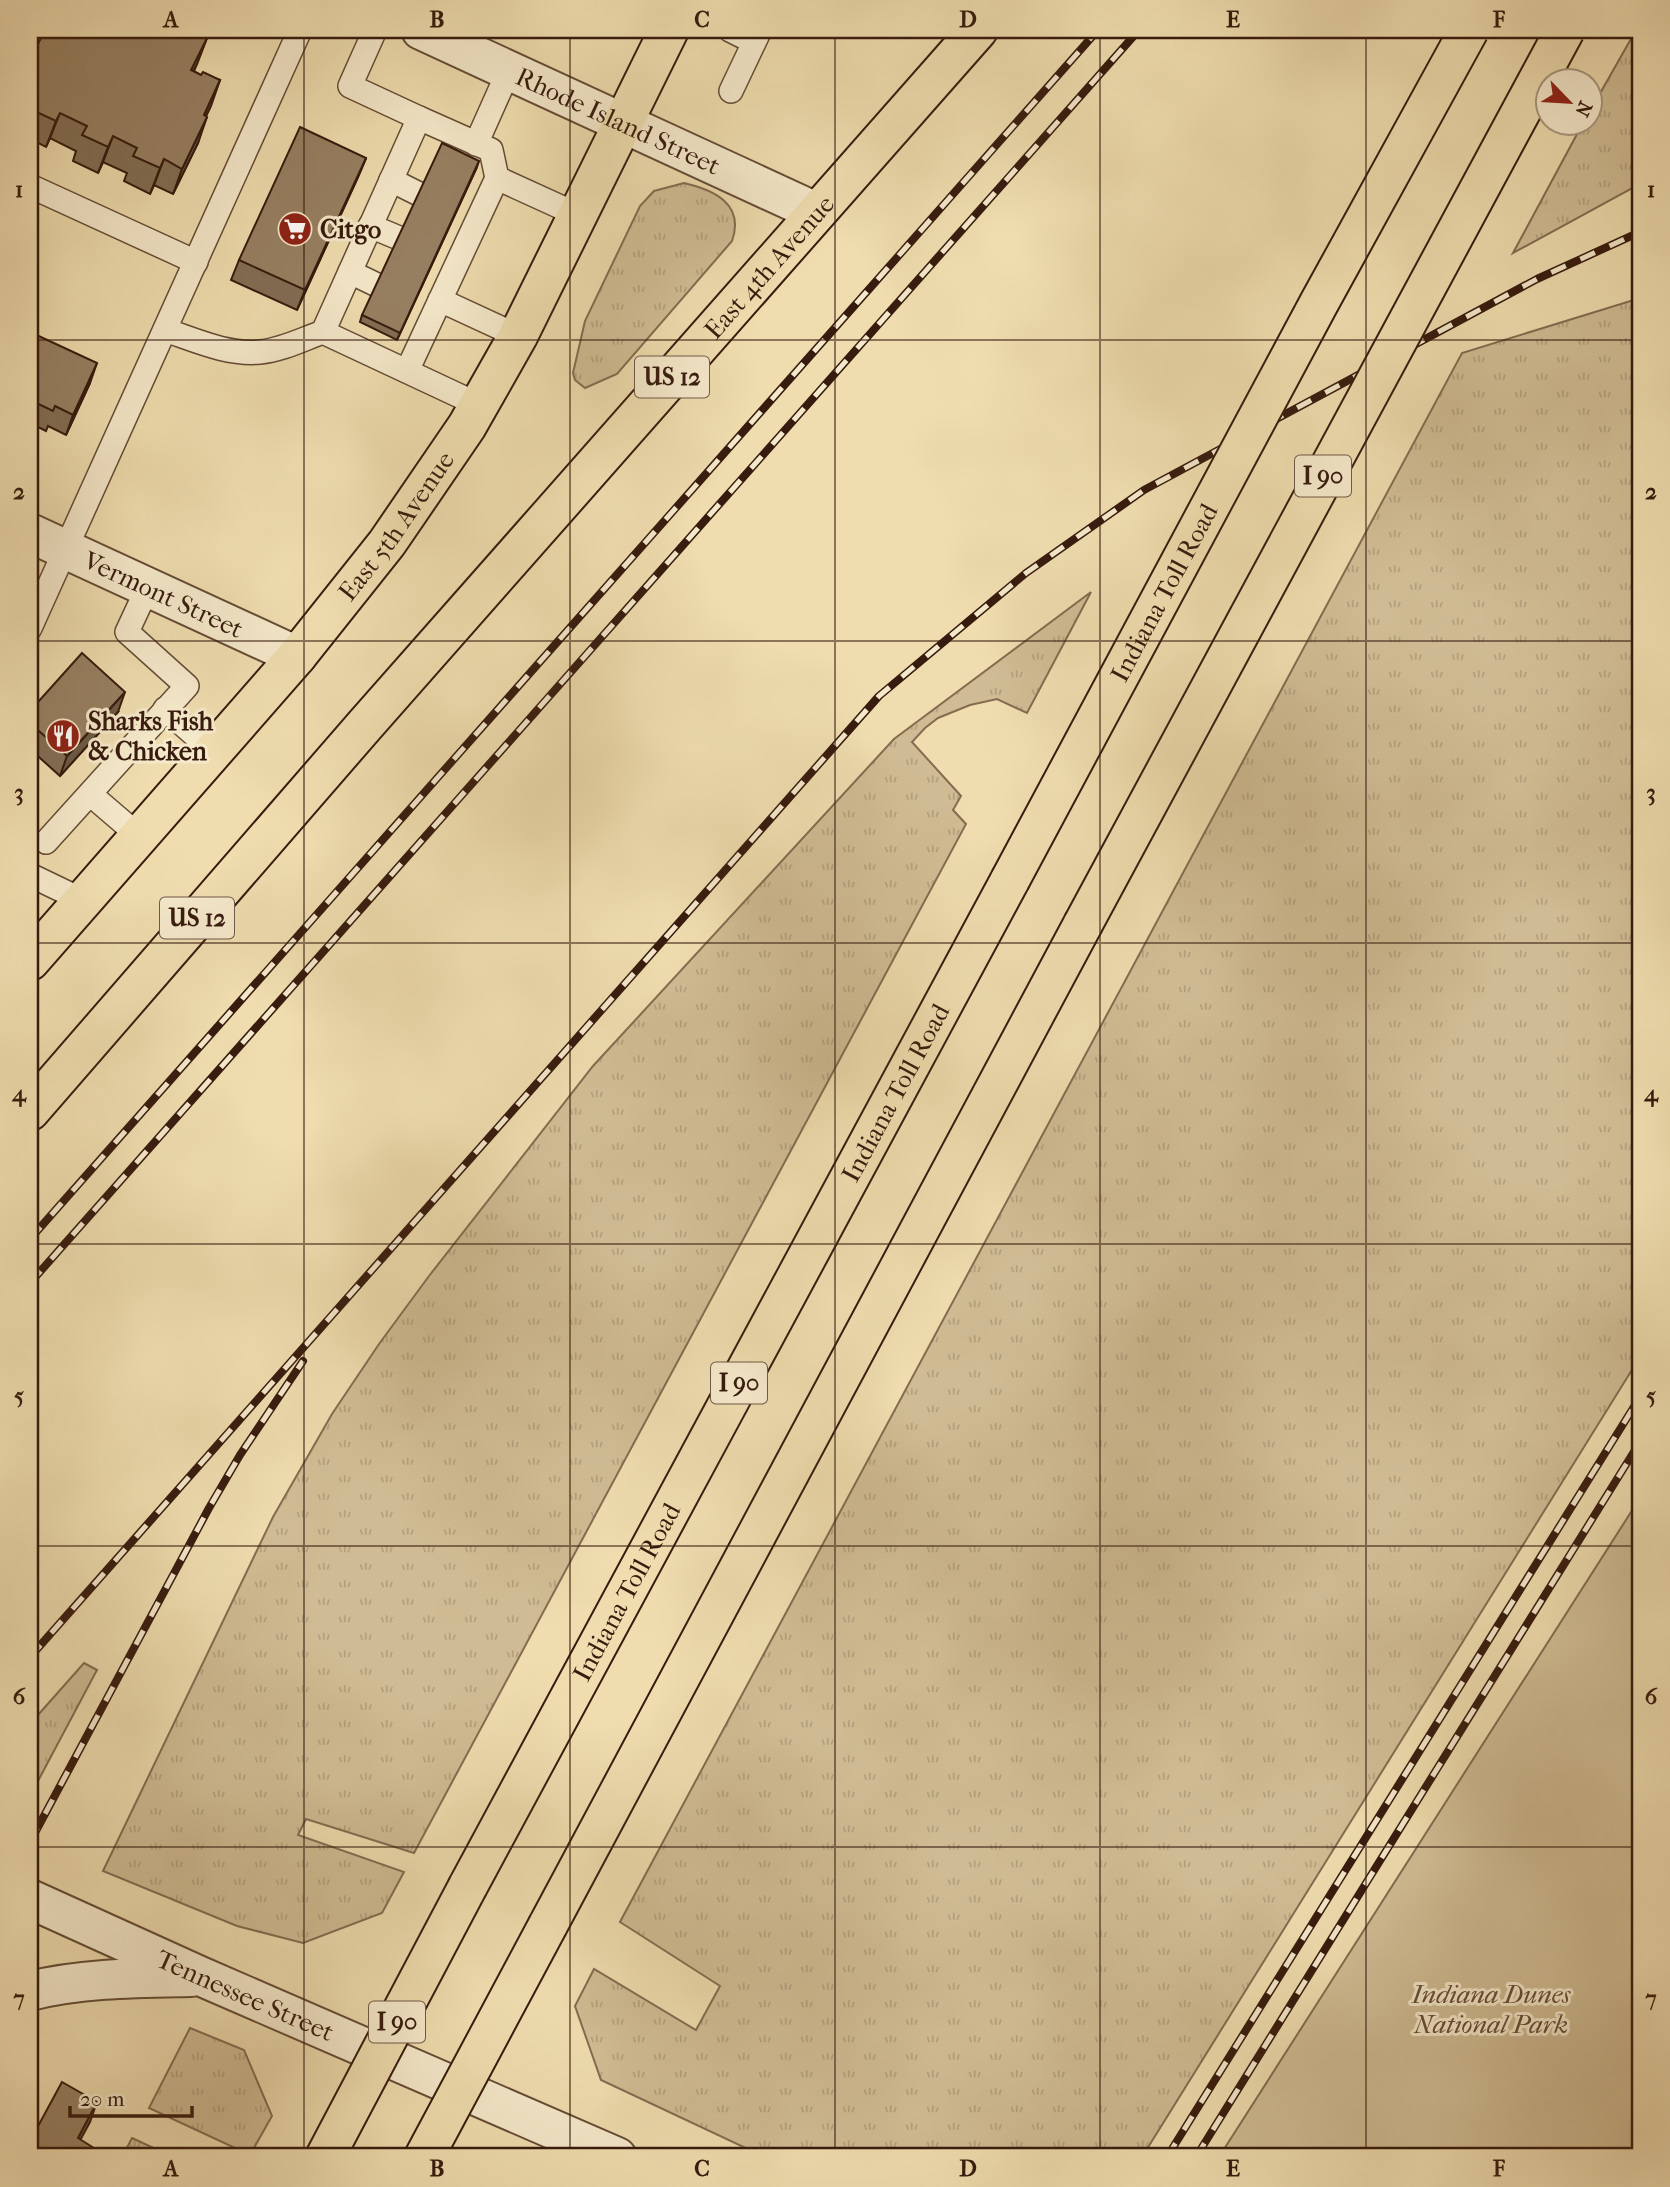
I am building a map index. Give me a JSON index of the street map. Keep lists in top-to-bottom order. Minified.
{"streets":{"main road":["East 4th Avenue","US 12","I 90","East 5th Avenue","Indiana Toll Road"],"street":["Rhode Island Street","Vermont Street","Tennessee Street"]},"crossings":[["Rhode Island Street","East 4th Avenue"],["Rhode Island Street","East 5th Avenue"],["East 5th Avenue","Vermont Street"]],"parks":["Indiana Dunes National Park"],"places":{"supermarket":["Citgo"],"restaurant":["Sharks Fish & Chicken"]},"scale_bar":"20 m","north":"bottom right","grid":{"columns":["A","B","C","D","E","F"],"rows":["1","2","3","4","5","6","7"]}}
